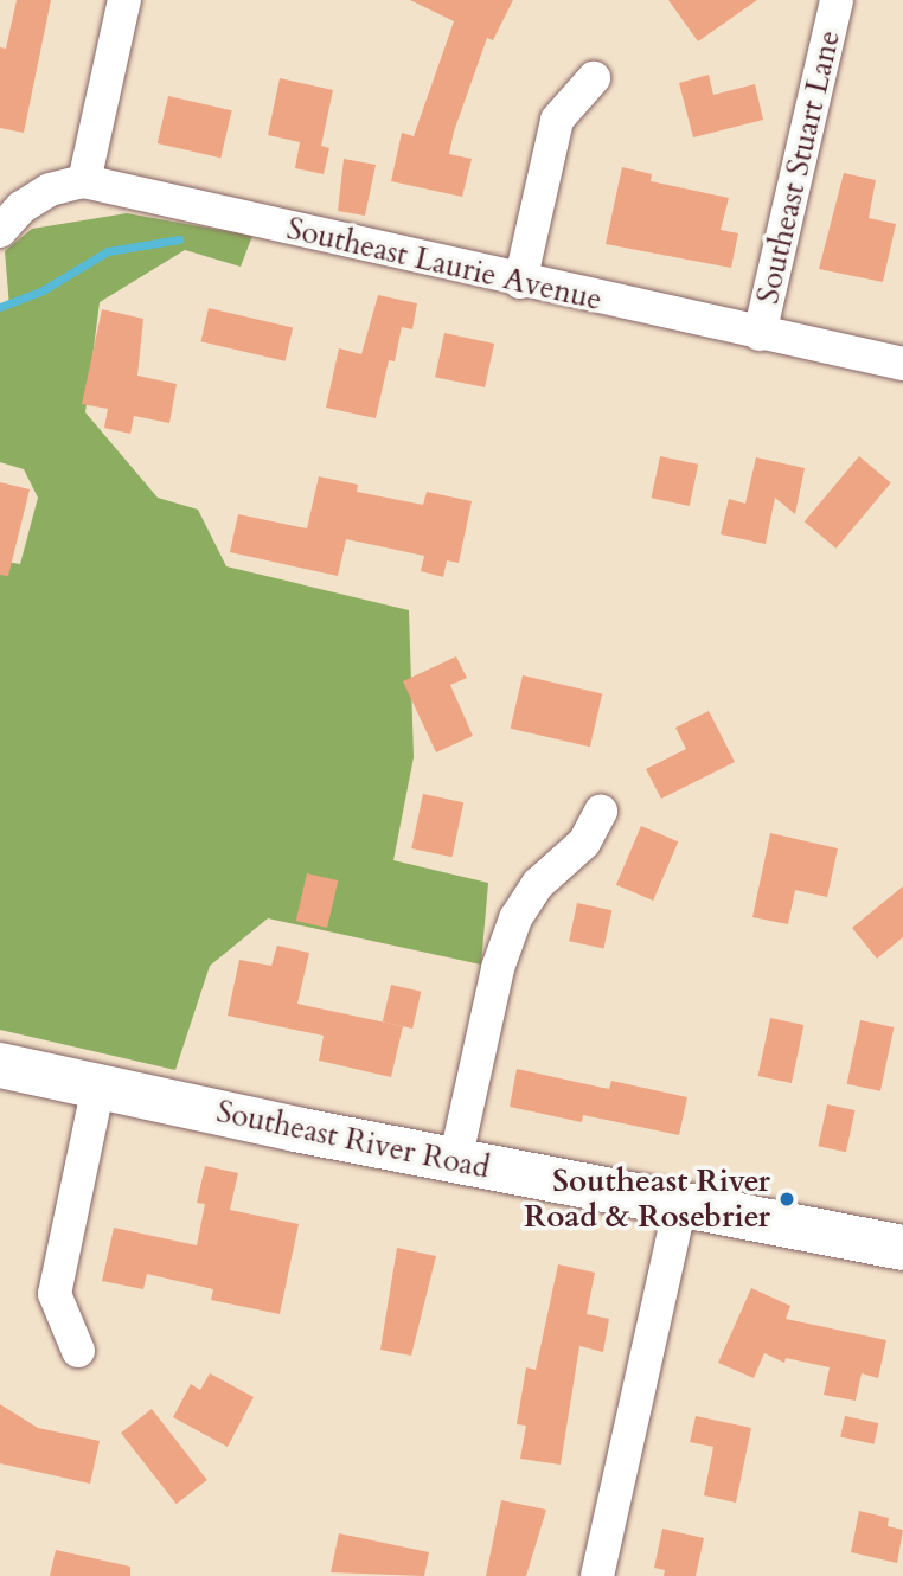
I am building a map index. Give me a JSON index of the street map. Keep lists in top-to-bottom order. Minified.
{"streets":{"street":["Southeast Stuart Lane","Southeast Laurie Avenue","Southeast River Road"]},"crossings":[["Southeast Stuart Lane","Southeast Laurie Avenue"]],"places":["Southeast River Road & Rosebrier"]}
